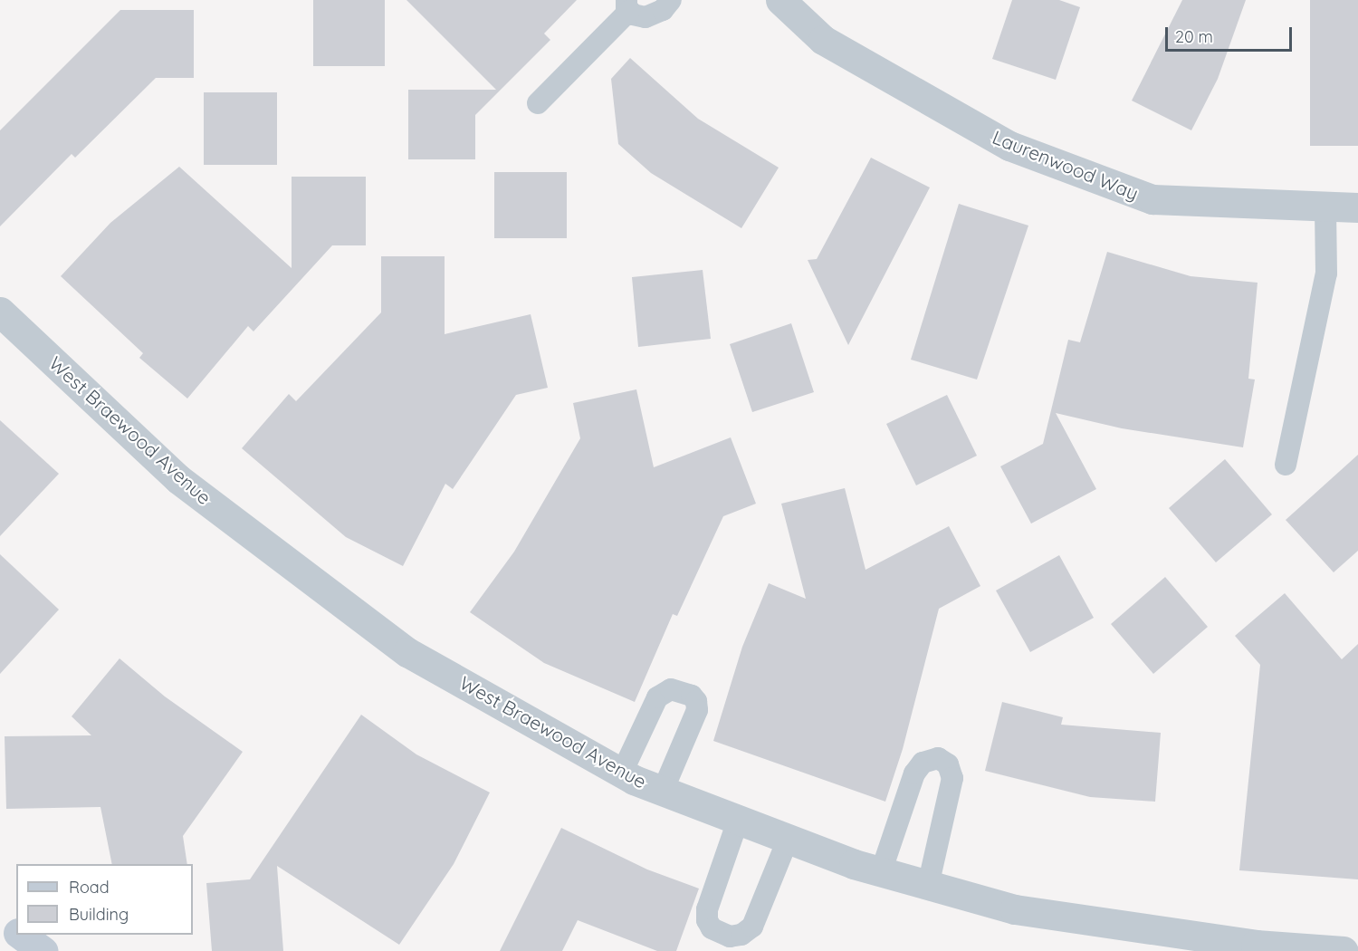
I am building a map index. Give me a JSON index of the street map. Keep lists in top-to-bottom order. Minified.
{"streets":{"street":["Laurenwood Way","West Braewood Avenue"]},"legend":["Road","Building"],"scale_bar":"20 m"}
